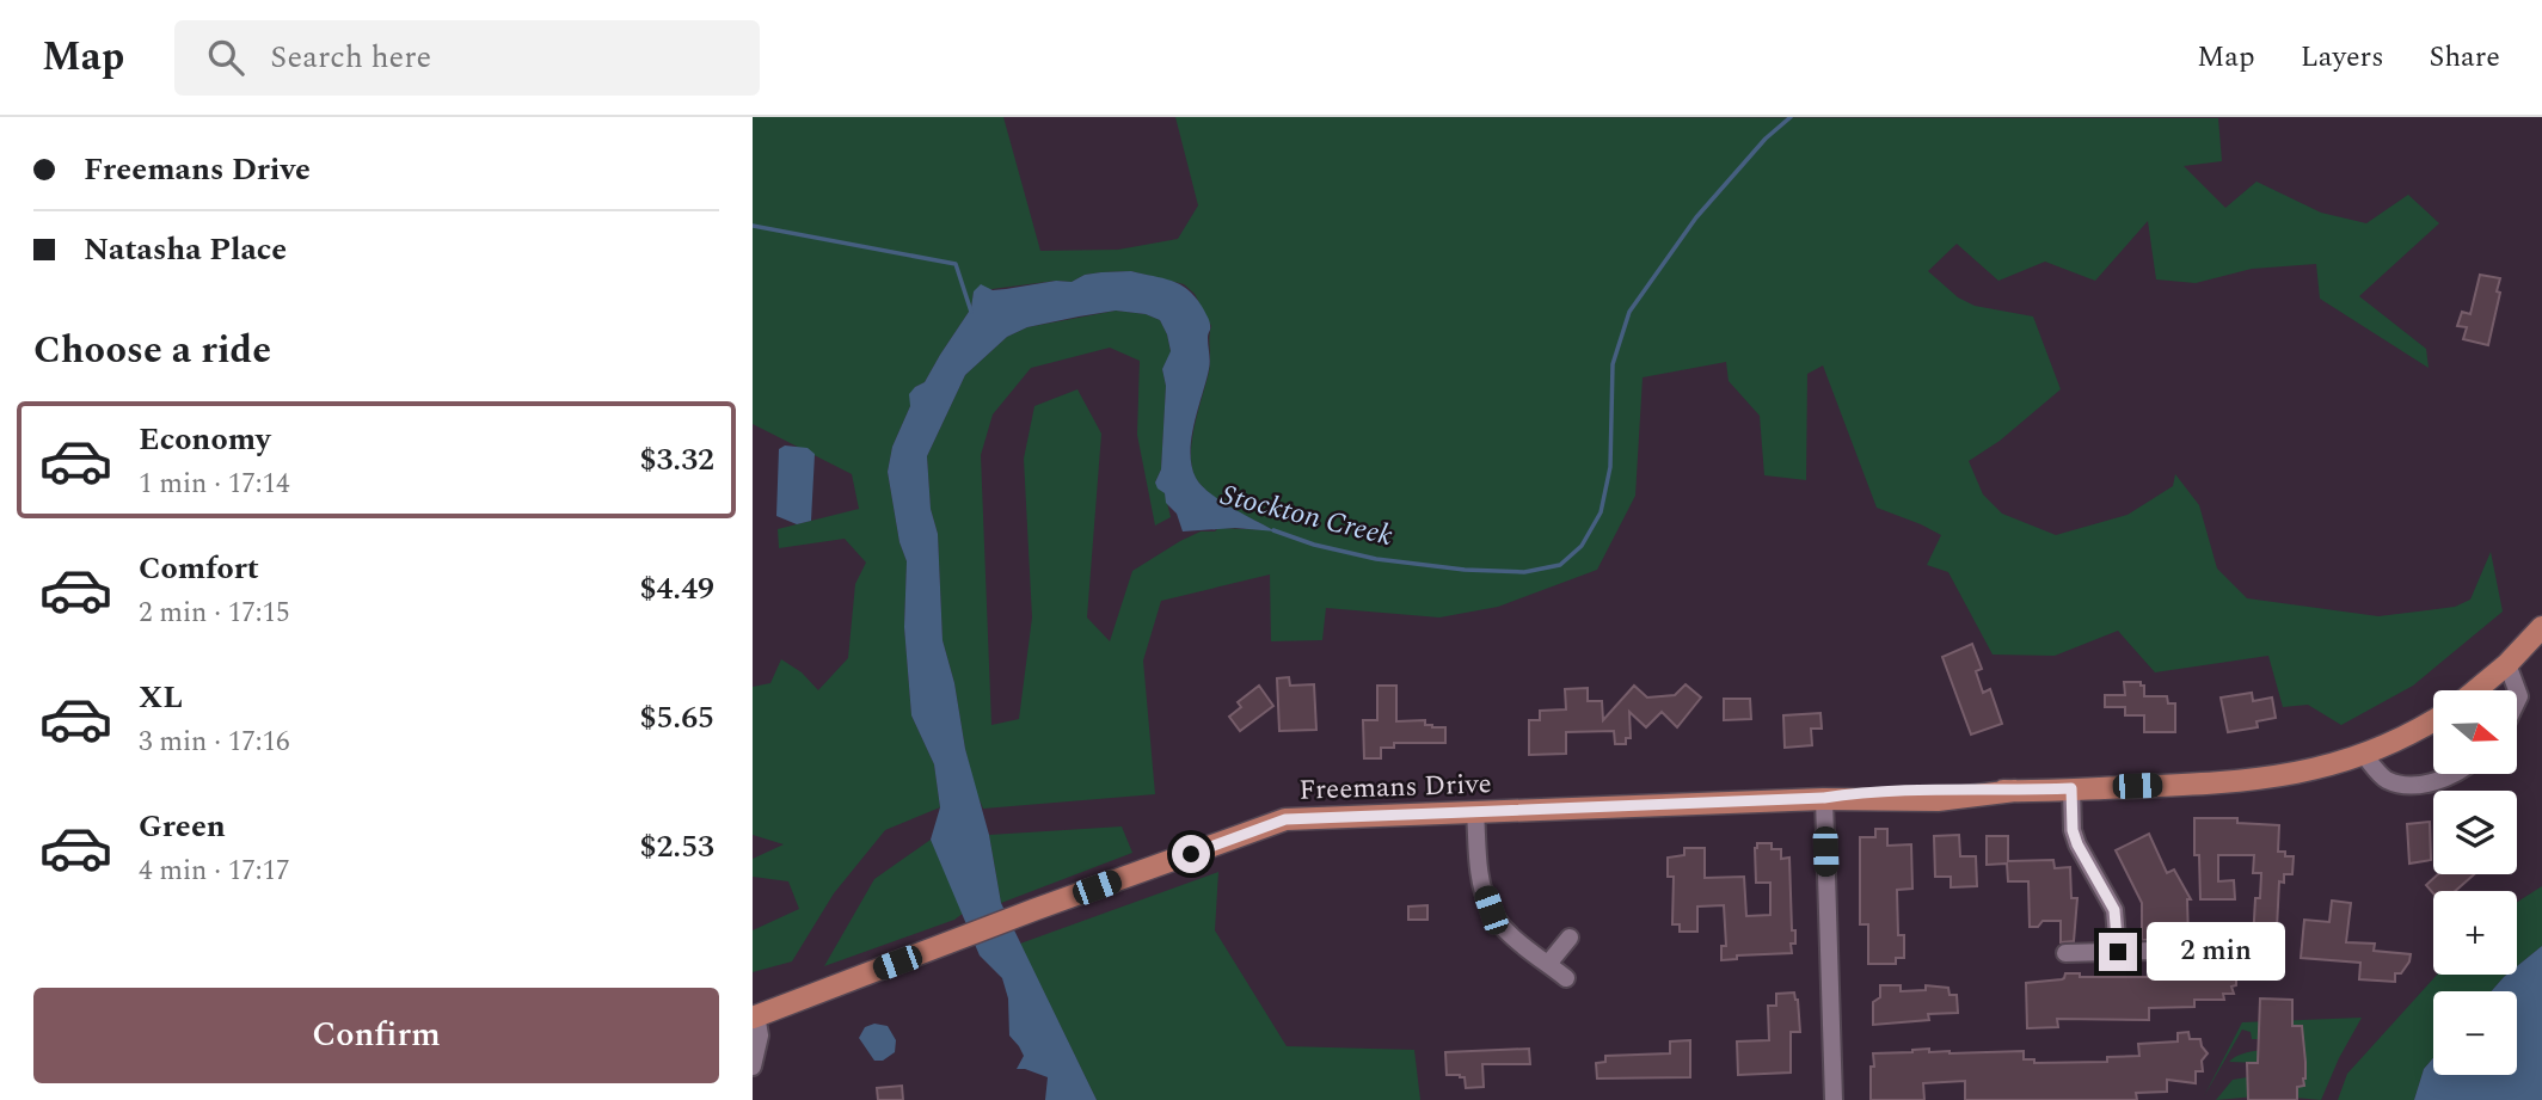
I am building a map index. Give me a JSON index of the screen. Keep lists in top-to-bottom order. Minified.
{"streets":{"main road":["Freemans Drive"]},"water":["Stockton Creek"],"north":"right","page":{"header":"Map","search":"Search here","nav":["Map","Layers","Share"],"banner":["Freemans Drive","Natasha Place"],"heading":"Choose a ride","list":[{"name":"Economy","note":"1 min · 17:14","value":"$3.32"},{"name":"Comfort","note":"2 min · 17:15","value":"$4.49"},{"name":"XL","note":"3 min · 17:16","value":"$5.65"},{"name":"Green","note":"4 min · 17:17","value":"$2.53"}],"map_buttons":["+","−"],"bubble":"2 min","buttons":"Confirm"}}
